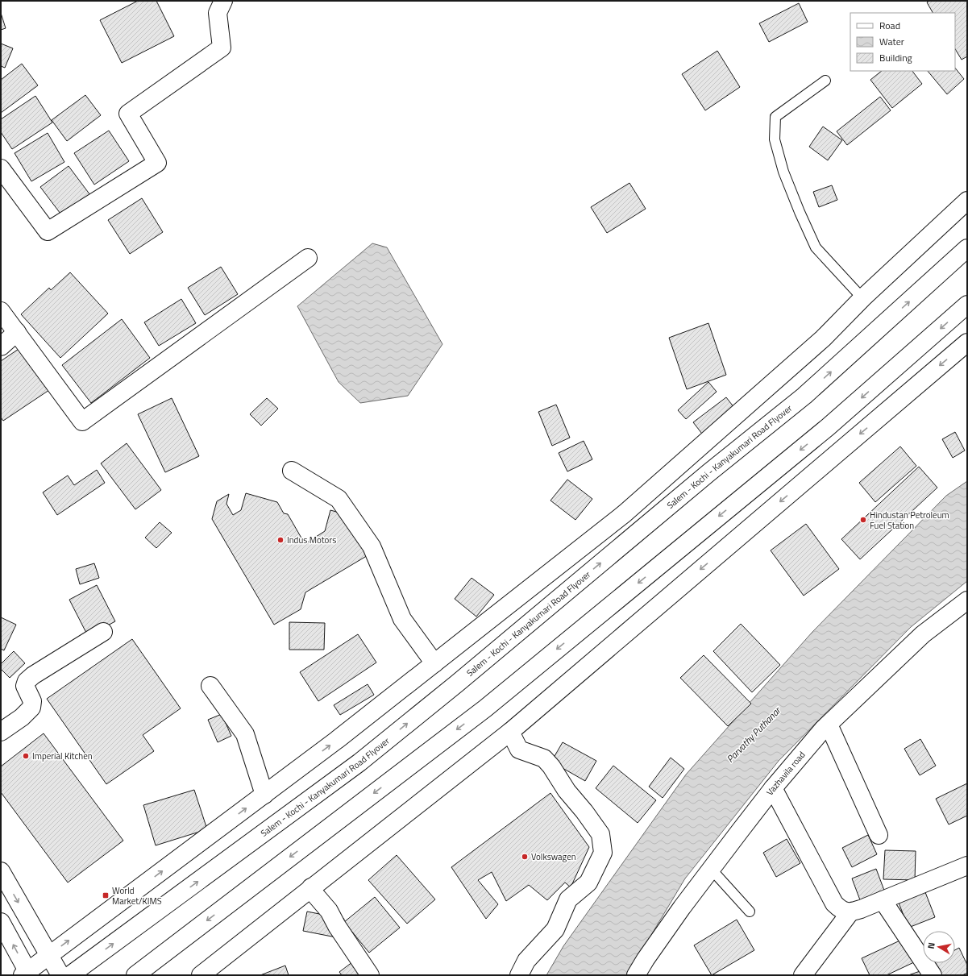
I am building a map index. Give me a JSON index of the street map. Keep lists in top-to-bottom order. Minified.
{"streets":{"main road":["Salem - Kochi - Kanyakumari Road Flyover","Vazhavila road"]},"water":["Parvathy Puthanar"],"places":{"other":["Hindustan Petroleum Fuel Station","Indus Motors","Imperial Kitchen","Volkswagen"],"transit":["World Market/KIMS"]},"legend":["Road","Water","Building"],"north":"left"}
